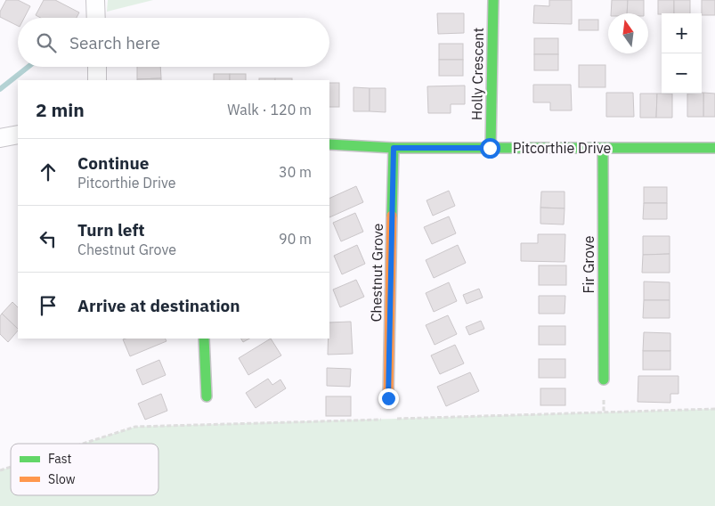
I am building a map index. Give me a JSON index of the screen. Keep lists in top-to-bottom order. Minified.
{"streets":{"street":["Holly Crescent","Pitcorthie Drive","Fir Grove","Chestnut Grove"]},"crossings":[["Holly Crescent","Pitcorthie Drive"],["Pitcorthie Drive","Fir Grove"],["Pitcorthie Drive","Chestnut Grove"]],"legend":["Fast","Slow"],"north":"top","page":{"map_buttons":["+","−"],"search":"Search here","heading":["2 min","Walk · 120 m"],"list":[["Continue","Pitcorthie Drive","30 m"],["Turn left","Chestnut Grove","90 m"],"Arrive at destination"]}}
